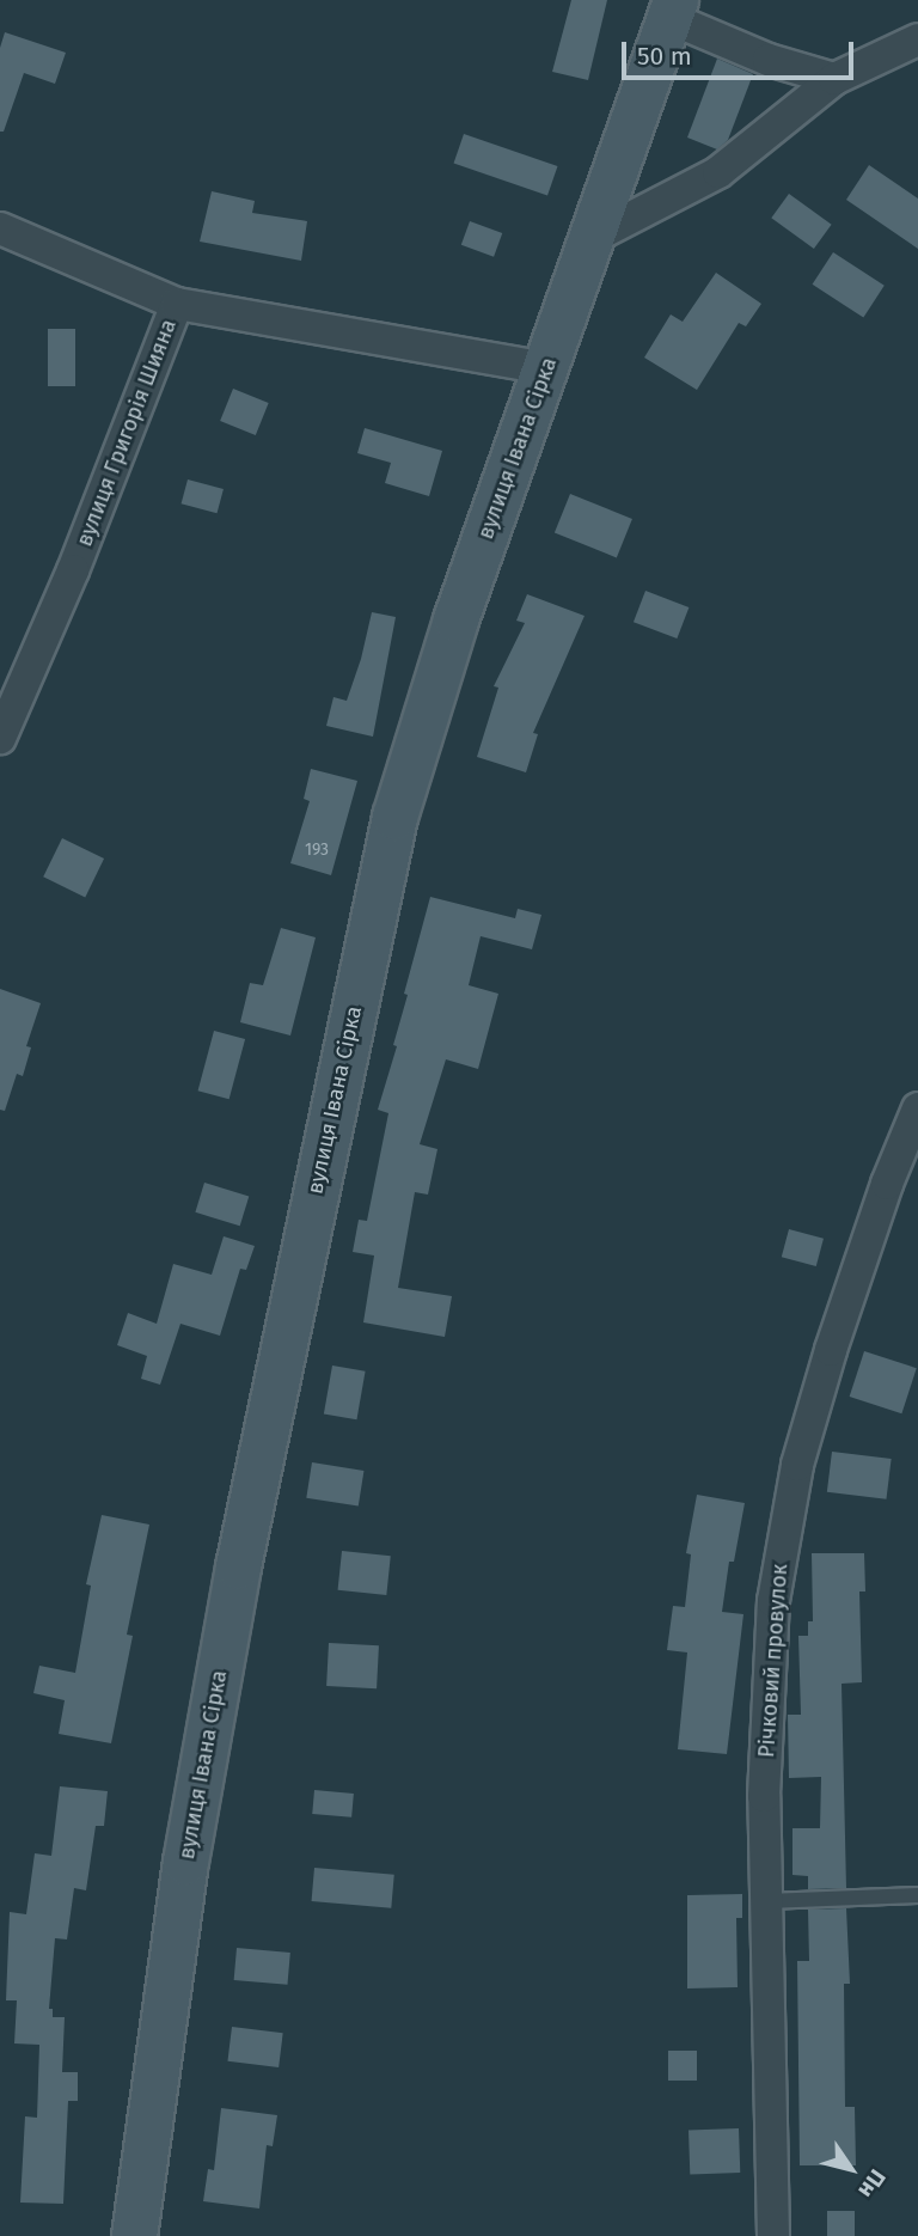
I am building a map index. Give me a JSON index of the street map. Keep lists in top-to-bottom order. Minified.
{"streets":{"street":["вулиця Григорія Шияна","вулиця Івана Сірка","Річковий провулок"]},"house_numbers":["193"],"scale_bar":"50 m","north":"bottom right"}
